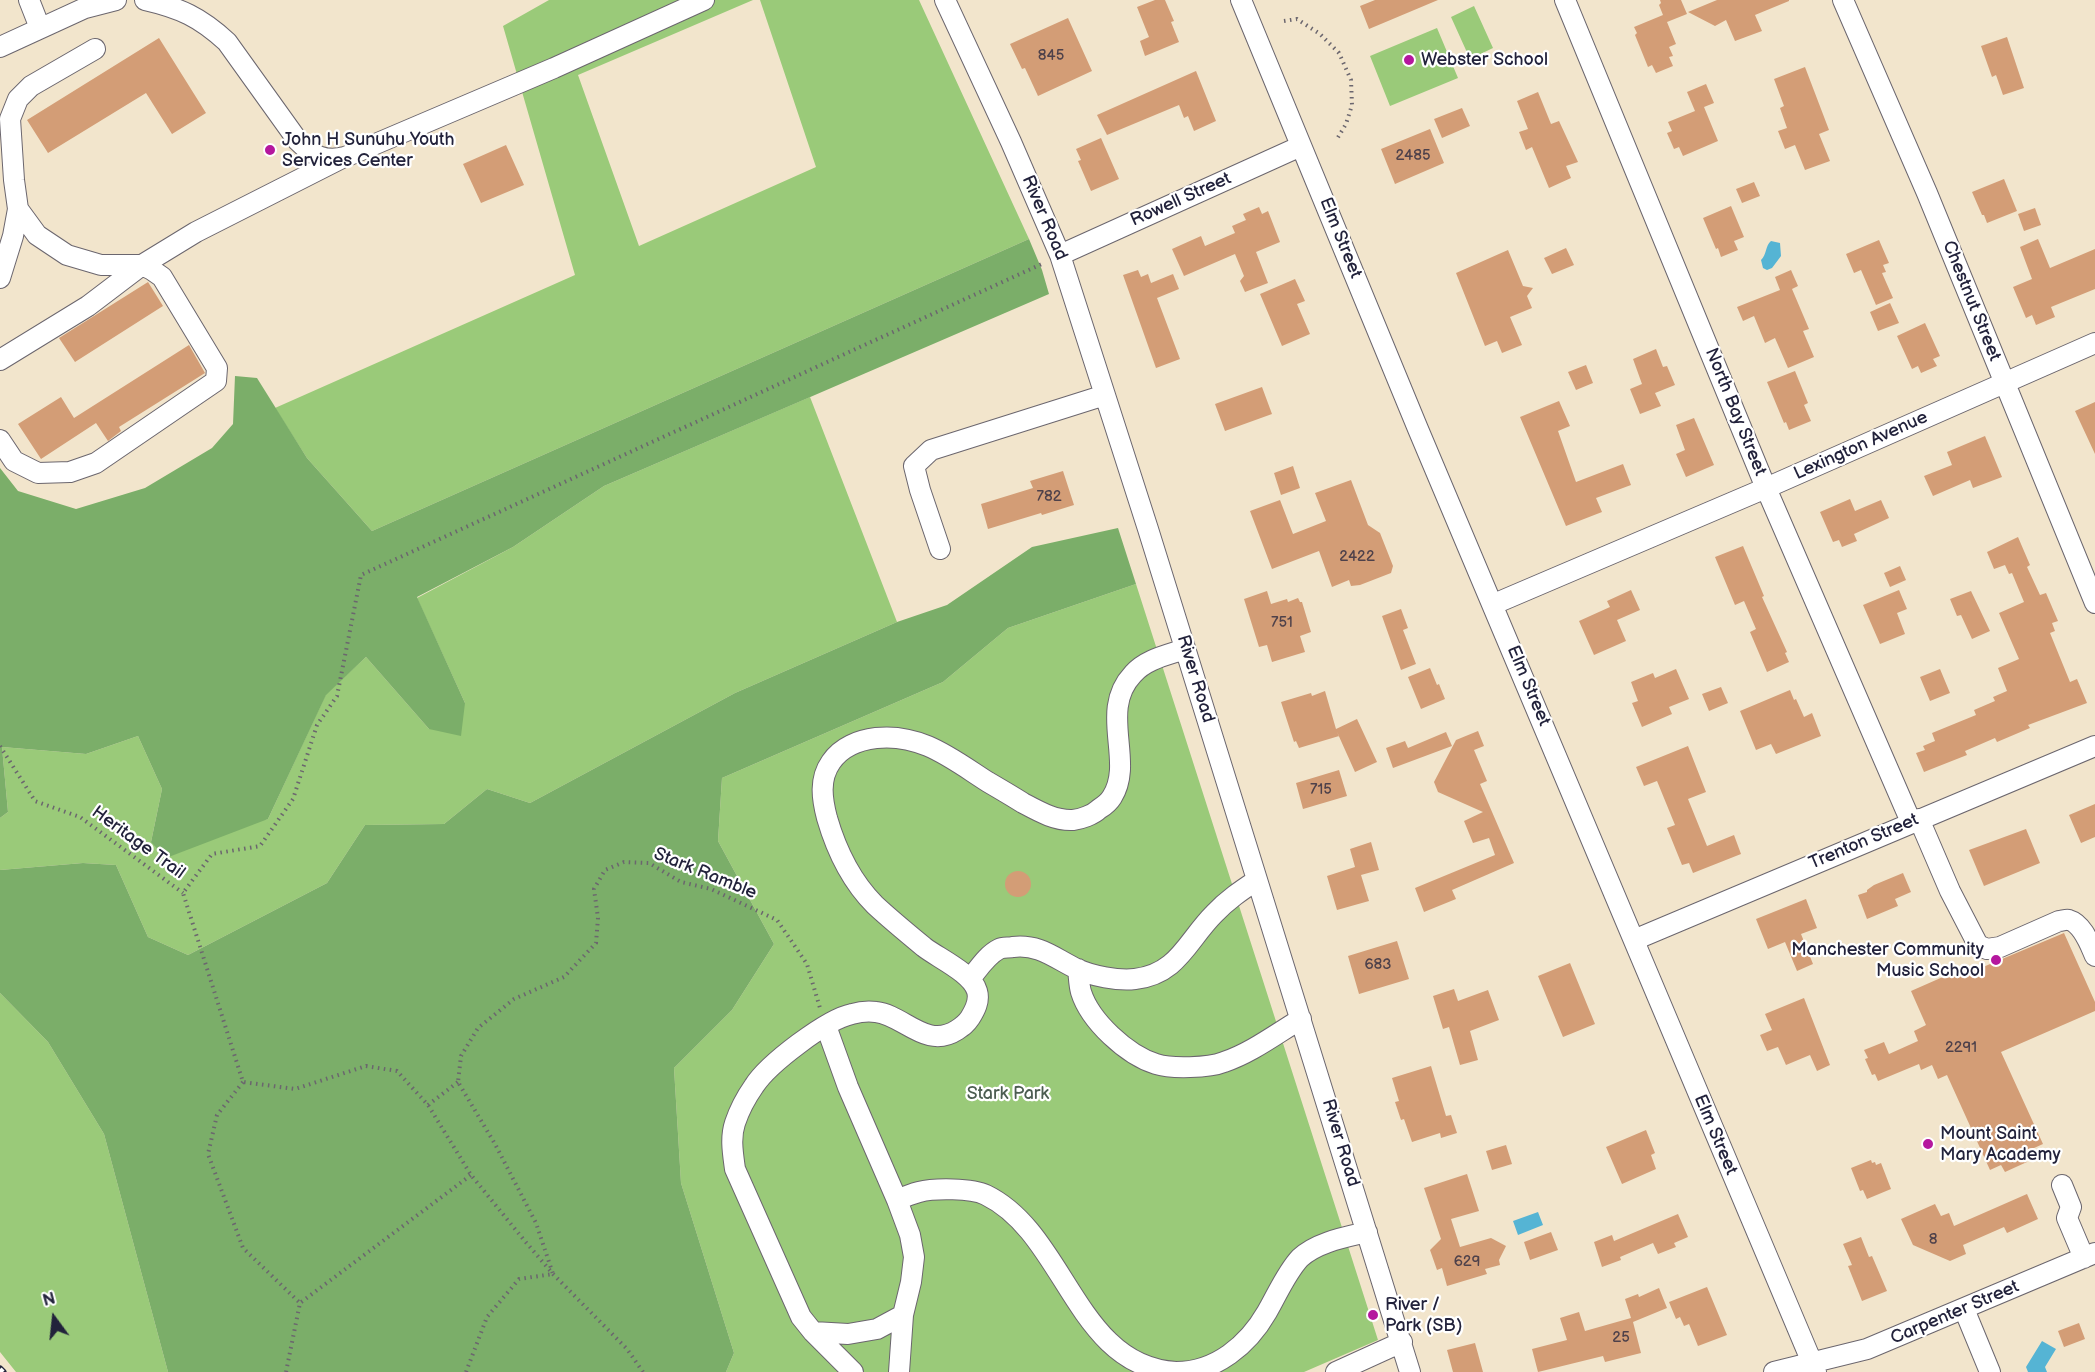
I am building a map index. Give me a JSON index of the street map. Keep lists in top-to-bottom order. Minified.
{"streets":{"street":["Rowell Street","River Road","Elm Street","Chestnut Street","North Bay Street","Lexington Avenue","Trenton Street","Carpenter Street"],"path":["Heritage Trail","Stark Ramble"]},"crossings":[["Rowell Street","River Road"],["Rowell Street","Elm Street"],["Elm Street","Lexington Avenue"],["Elm Street","Trenton Street"],["Elm Street","Carpenter Street"],["Chestnut Street","Lexington Avenue"],["North Bay Street","Lexington Avenue"],["North Bay Street","Trenton Street"]],"parks":["Stark Park"],"places":["Webster School","John H Sunuhu Youth Services Center","Manchester Community Music School","Mount Saint Mary Academy","River / Park (SB)"],"house_numbers":["845","2485","782","2422","751","715","683","2291","8","629","25"],"north":"top"}
